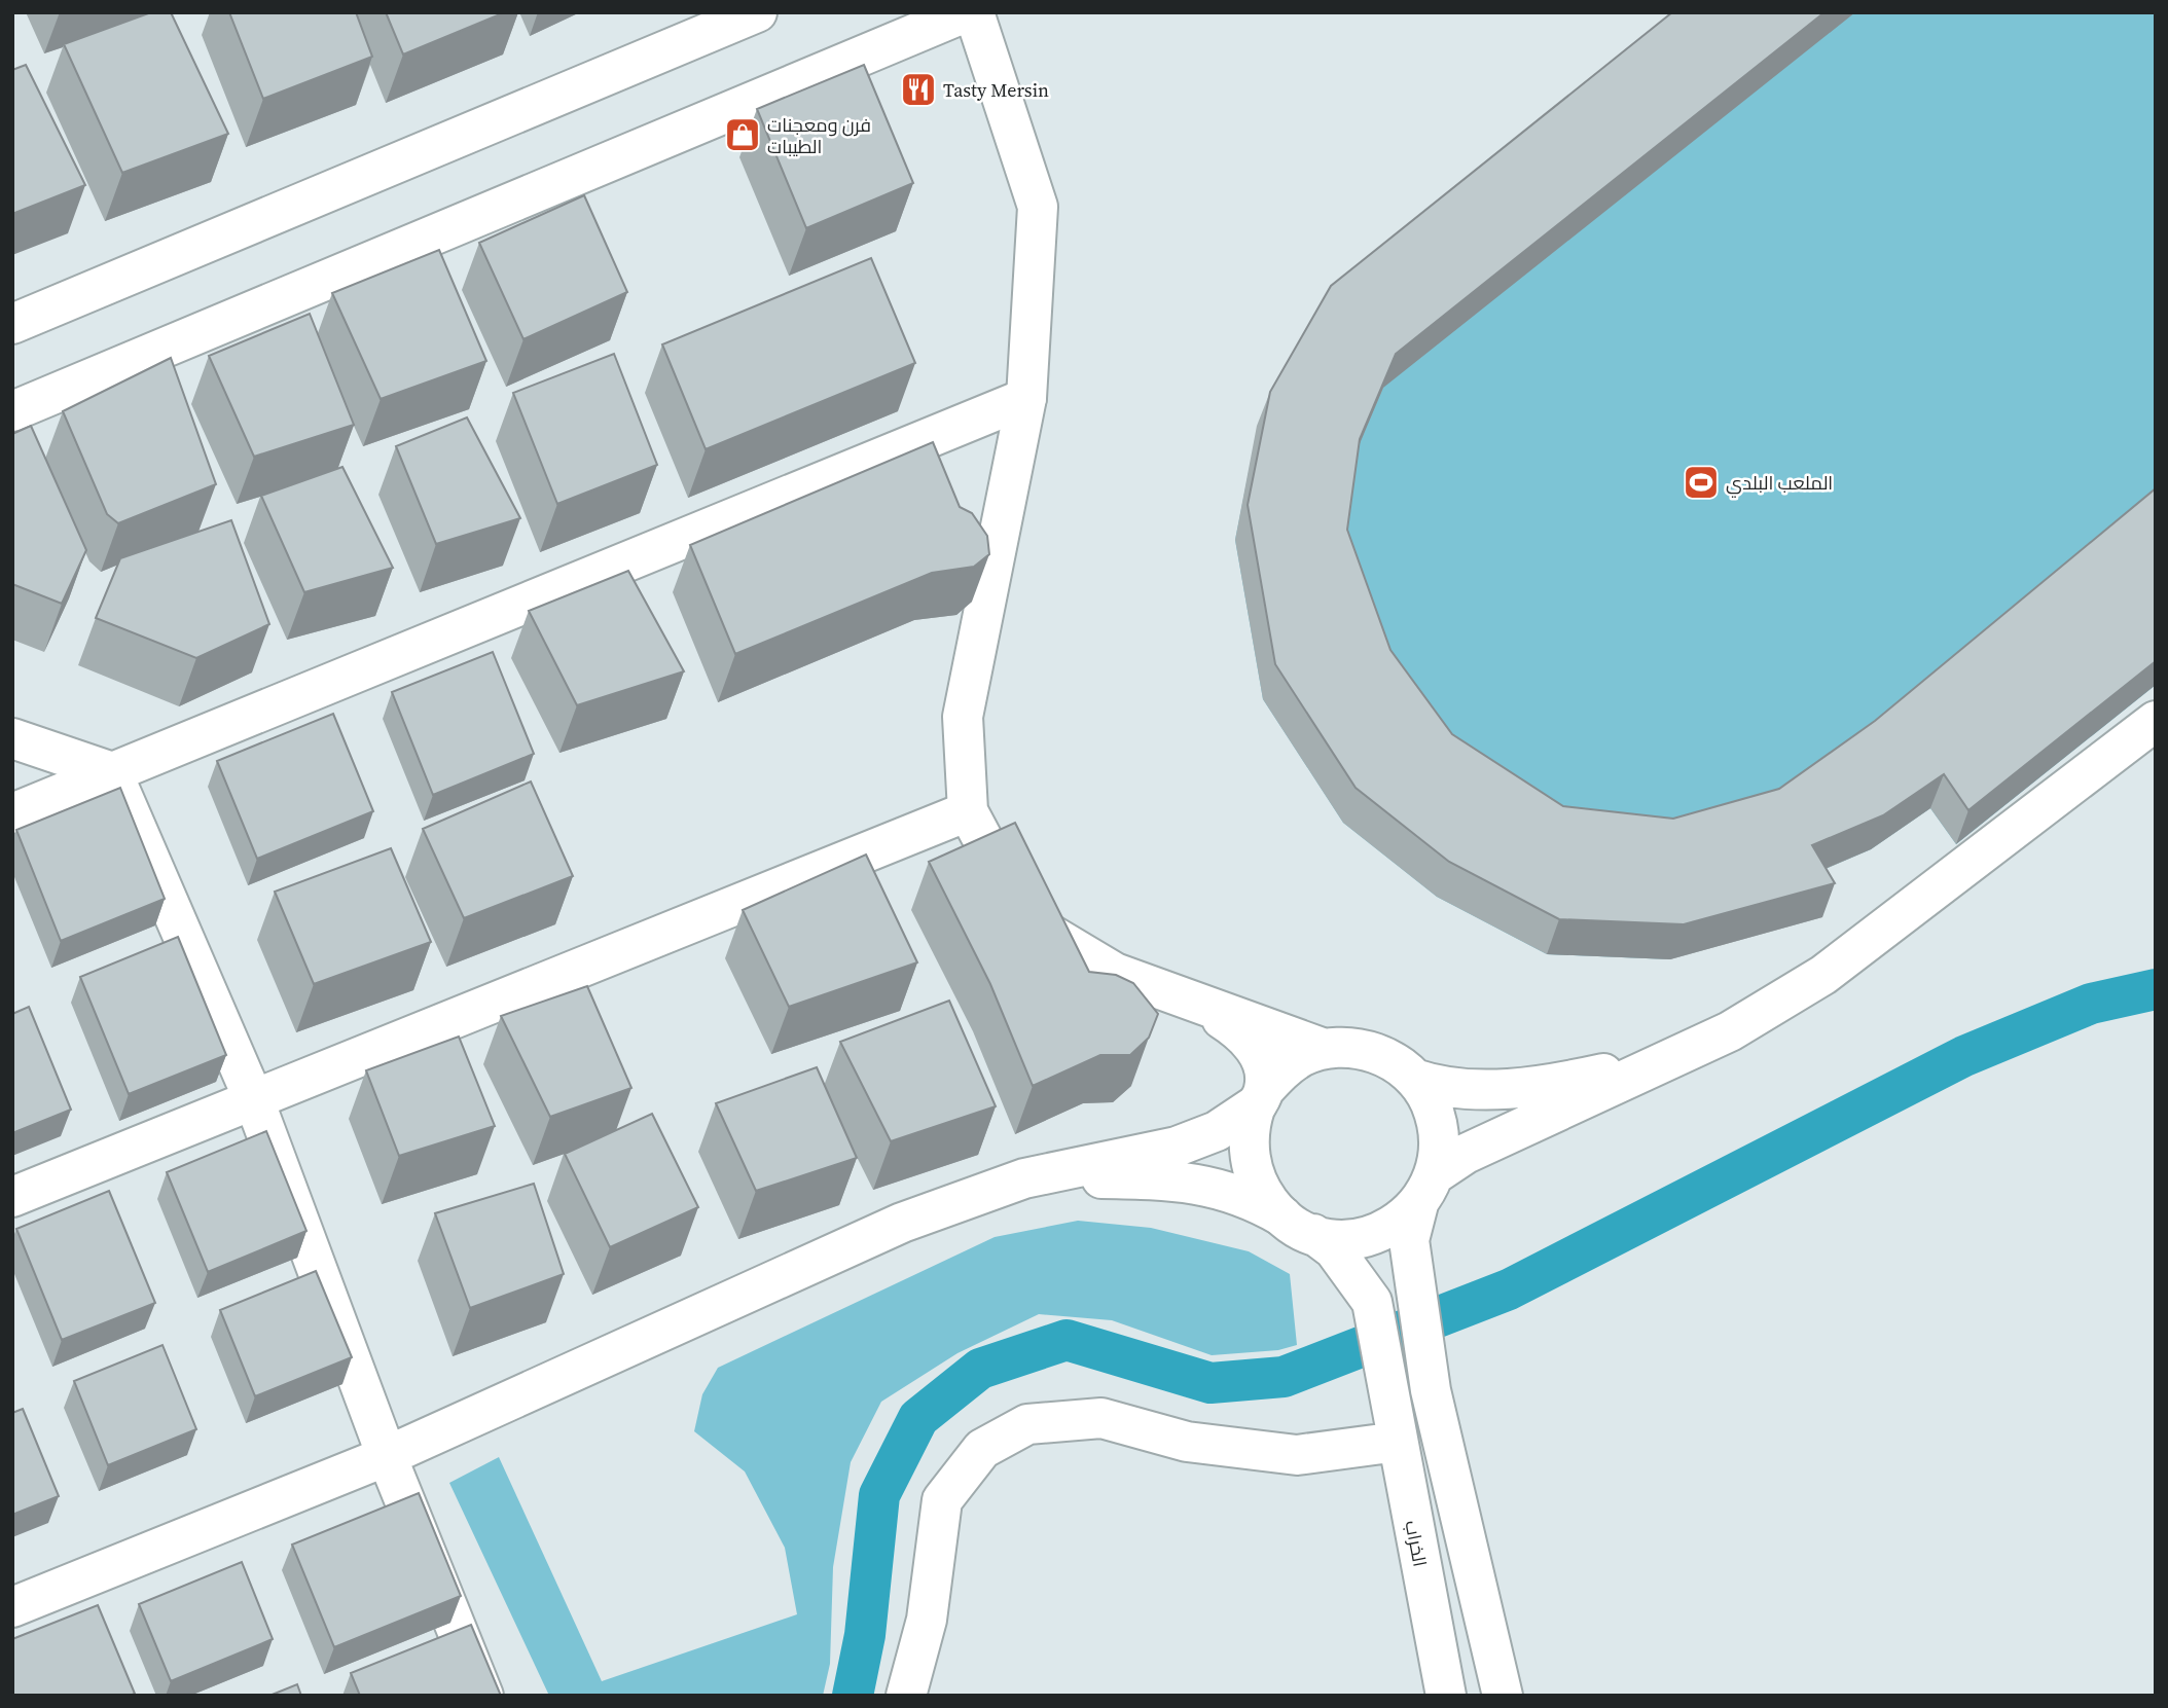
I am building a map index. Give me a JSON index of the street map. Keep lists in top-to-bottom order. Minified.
{"streets":{"main road":["الخراب"]},"places":{"restaurant":["Tasty Mersin"],"shop":["فرن ومعجنات الطيبات"],"sports":["الملعب البلدي"]}}
